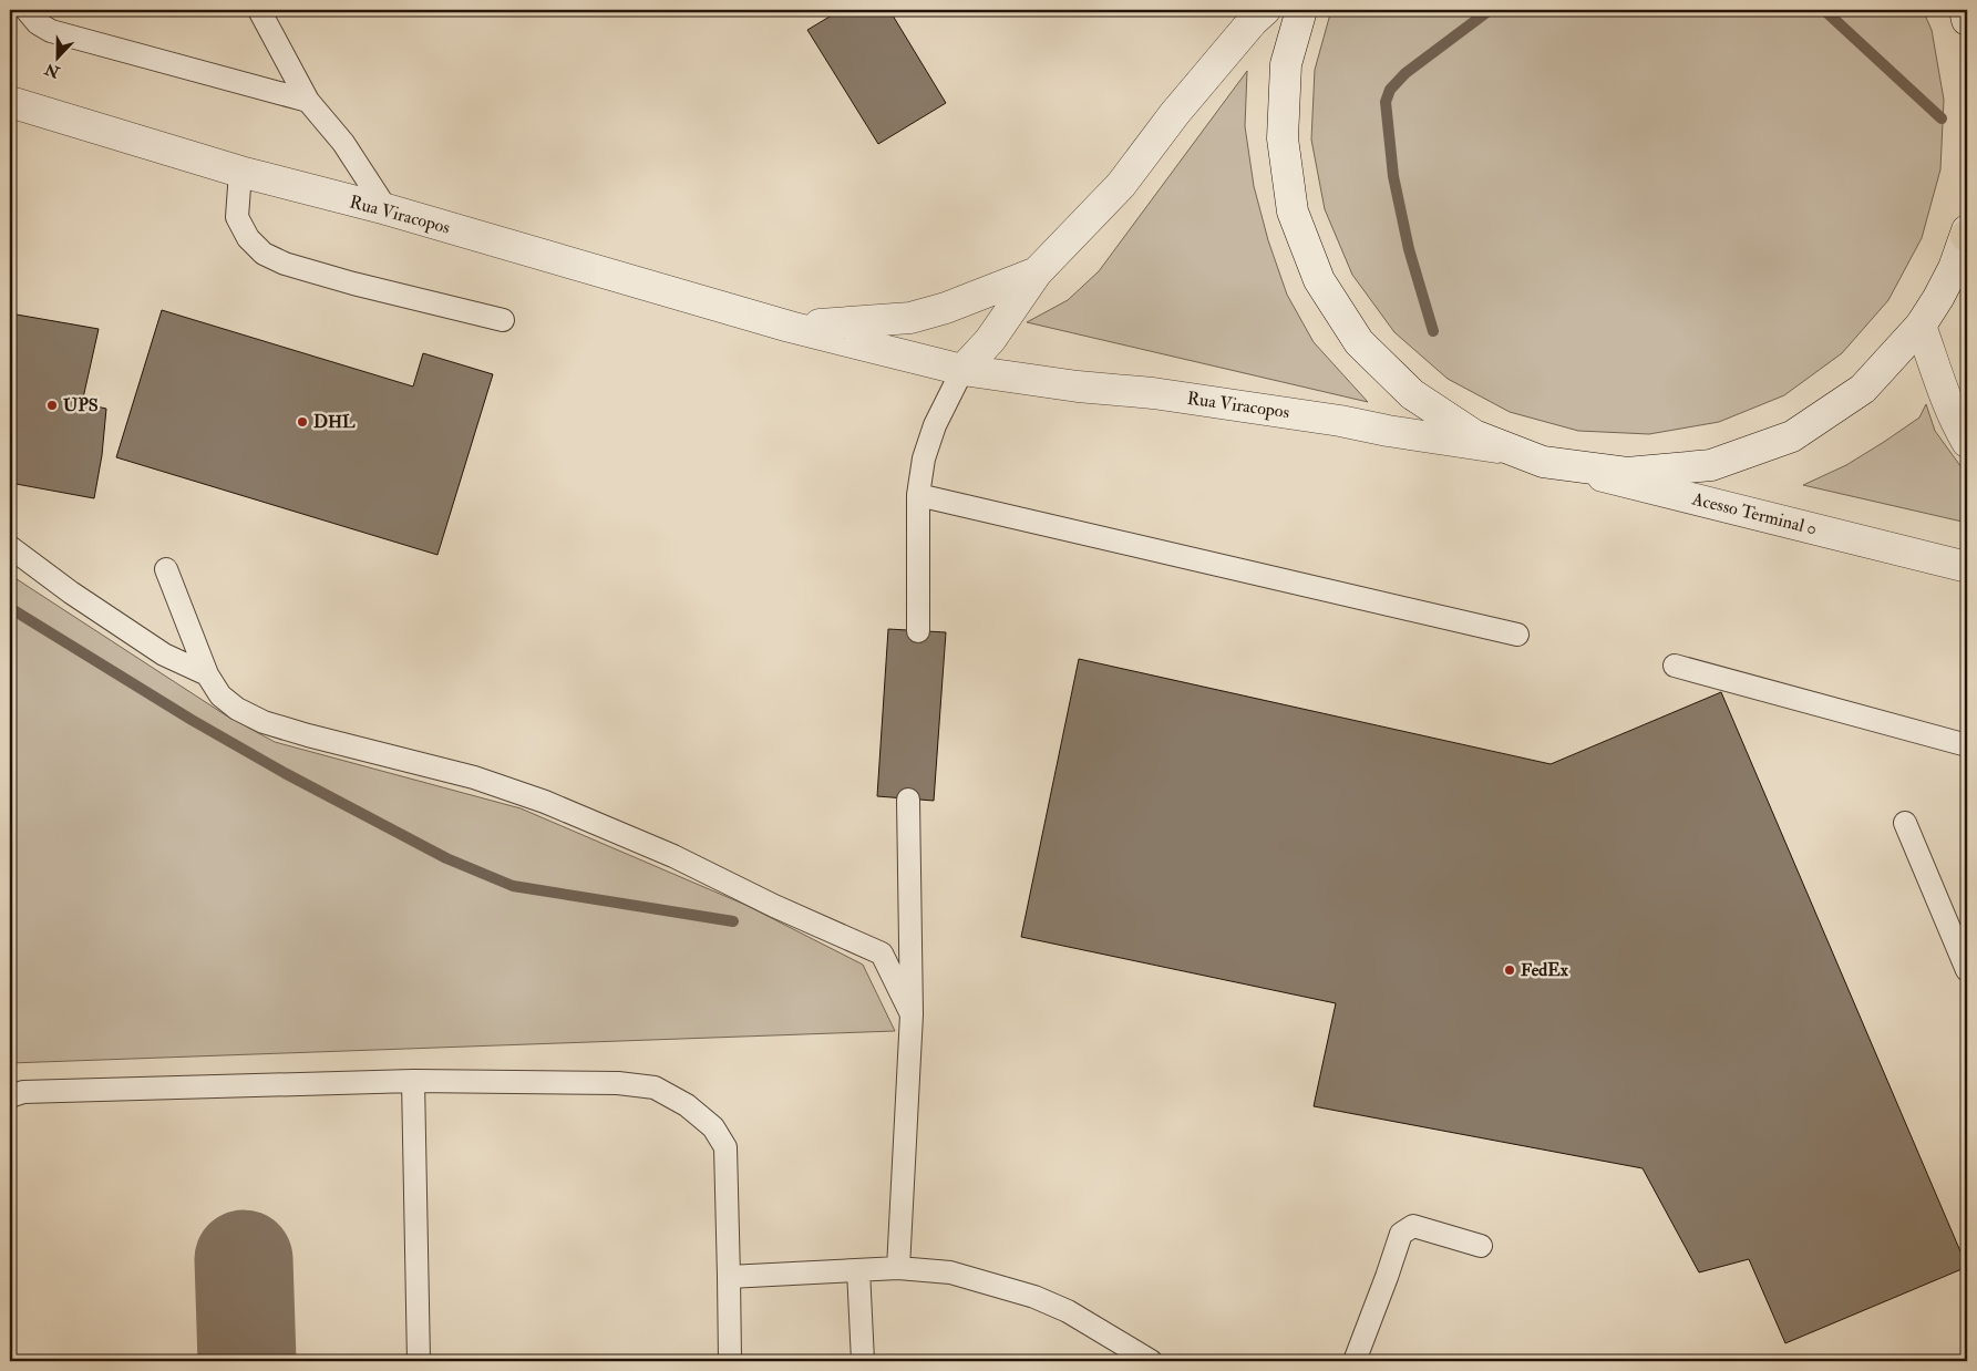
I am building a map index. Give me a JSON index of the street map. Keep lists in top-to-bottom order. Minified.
{"streets":{"street":["Rua Viracopos","Acesso Terminal 0"]},"places":["UPS","DHL","FedEx"],"north":"bottom"}
